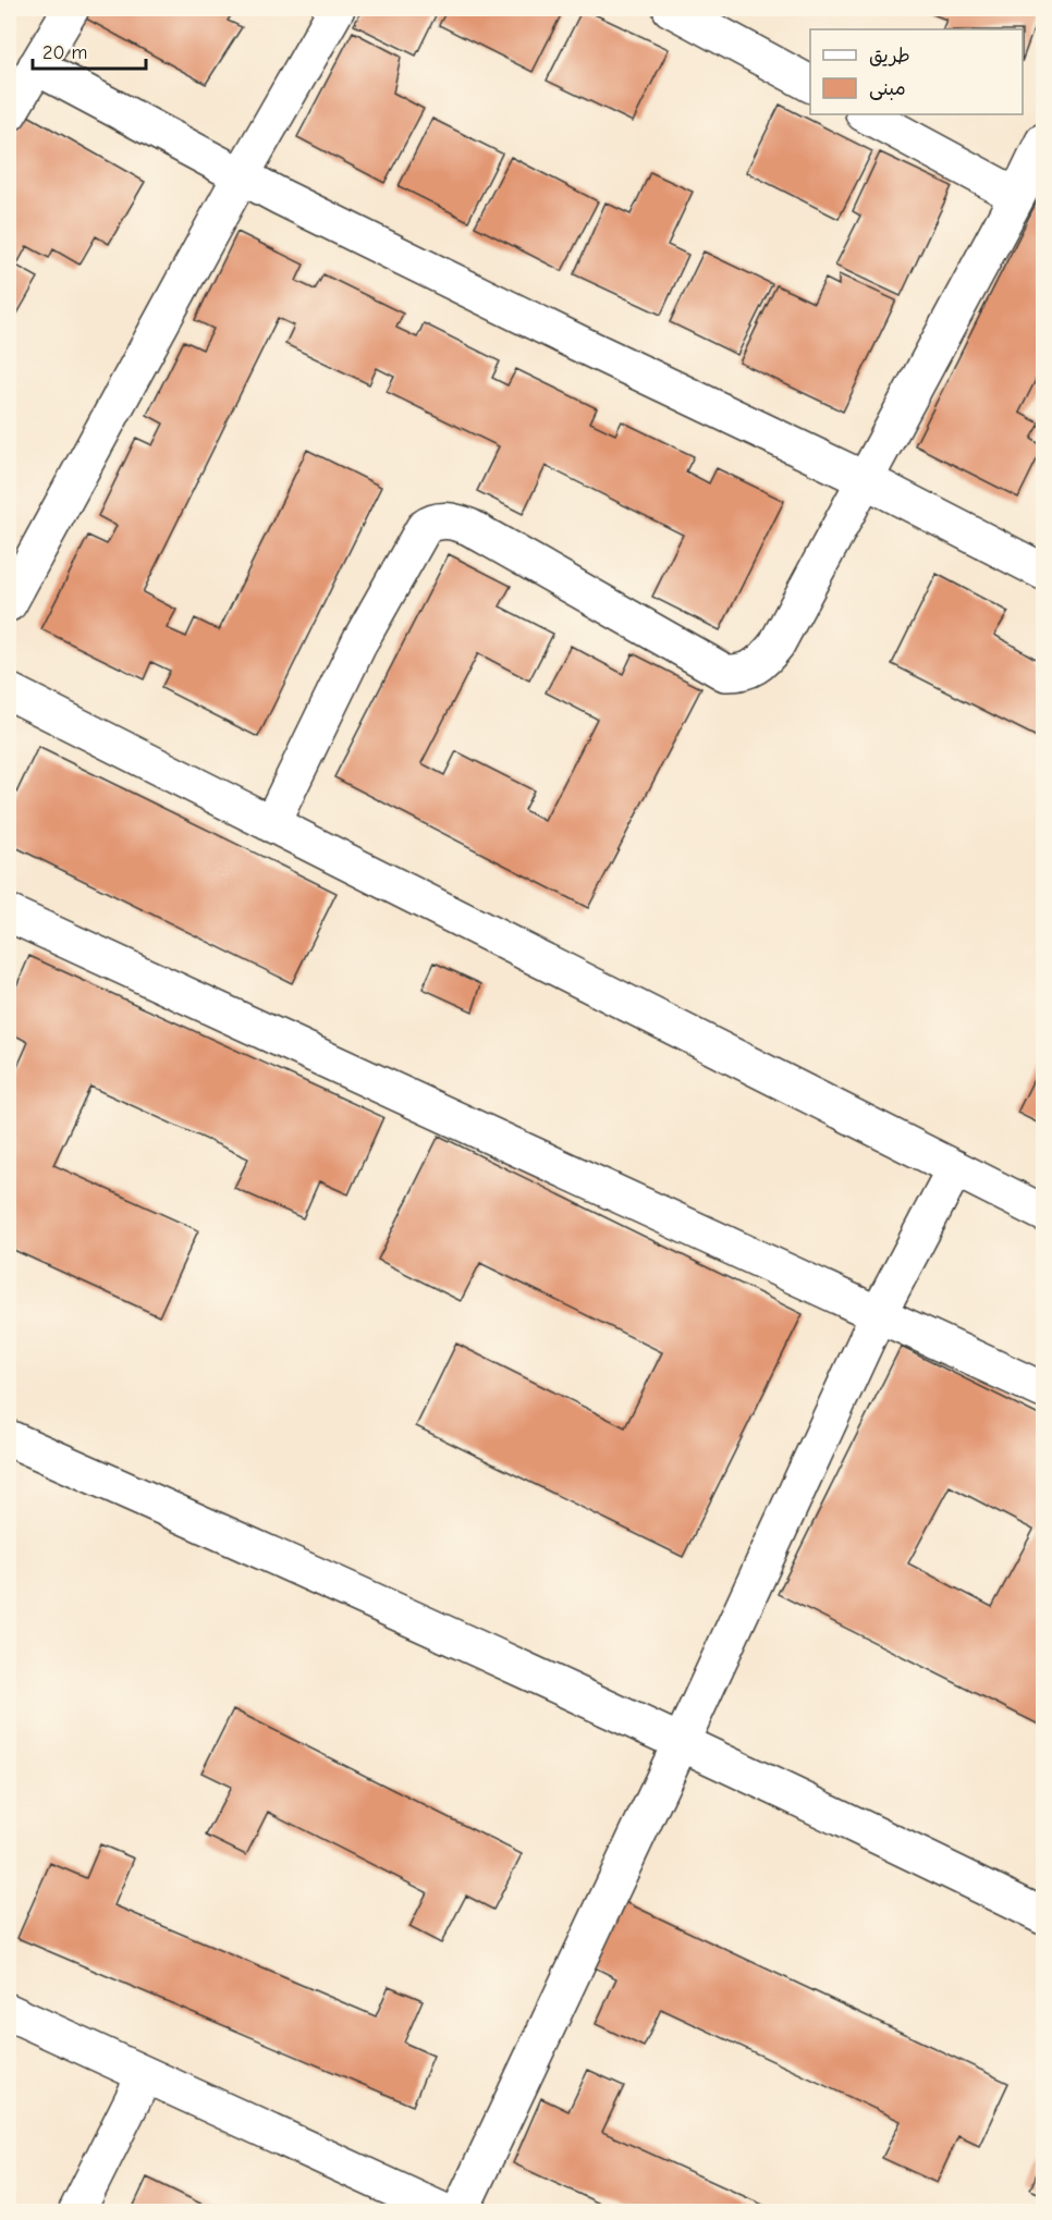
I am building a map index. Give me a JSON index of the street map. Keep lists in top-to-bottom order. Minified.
{"legend":["طريق","مبنى"],"scale_bar":"20 m"}
